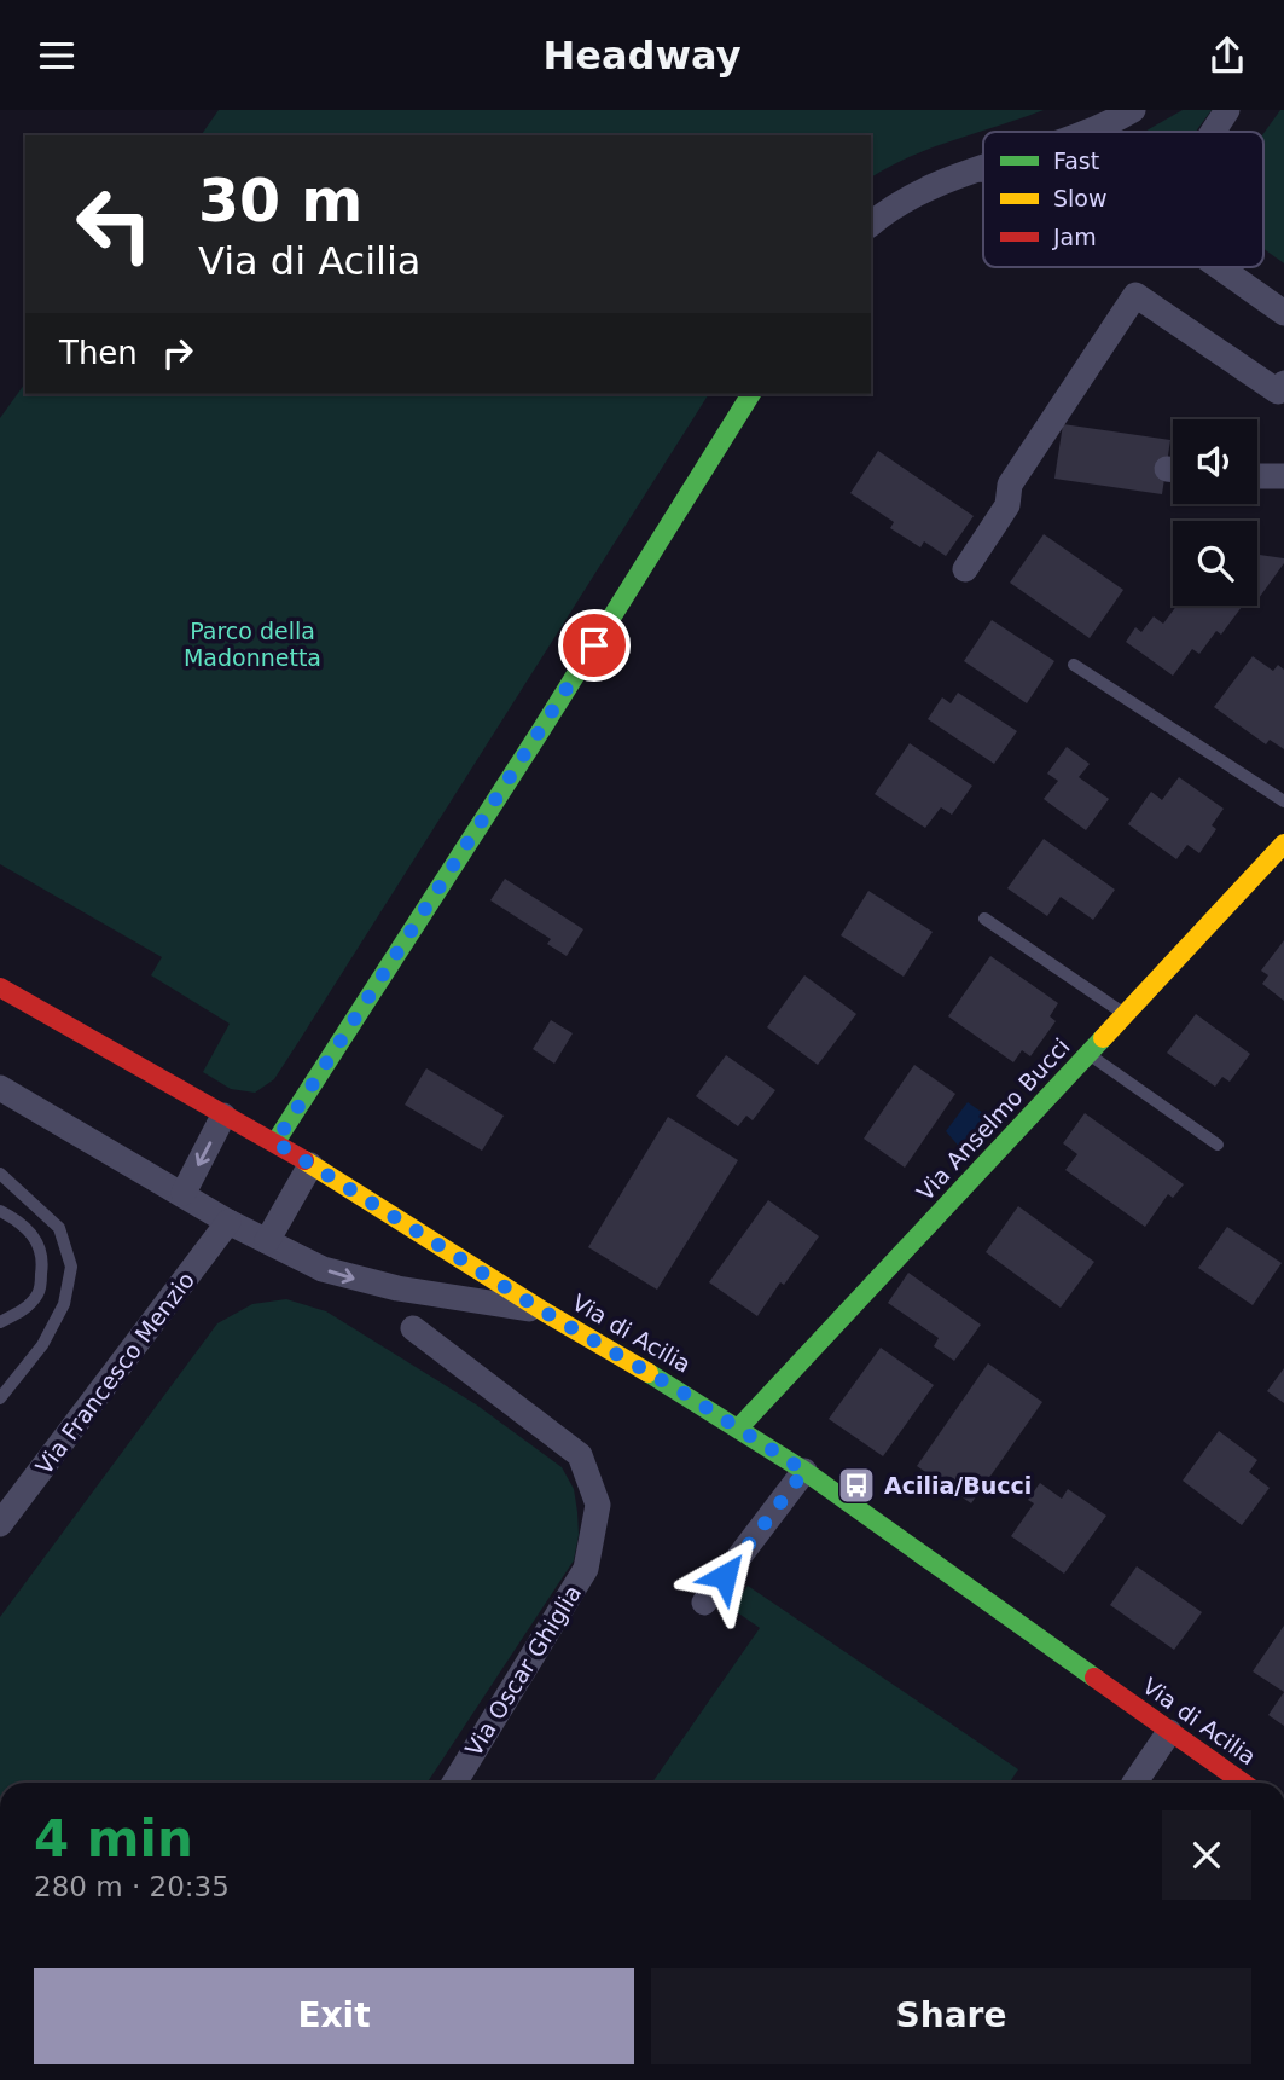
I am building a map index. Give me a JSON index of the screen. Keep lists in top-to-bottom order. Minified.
{"streets":{"street":["Via Anselmo Bucci","Via di Acilia","Via Francesco Menzio","Via Oscar Ghiglia"]},"crossings":[["Via Anselmo Bucci","Via di Acilia"]],"parks":["Parco della Madonnetta"],"places":{"bus stop":["Acilia/Bucci"]},"legend":["Fast","Slow","Jam"],"page":{"header":"Headway","turn":["30 m","Via di Acilia"],"then":"Then","heading":["4 min","280 m · 20:35"],"buttons":["Exit","Share"]}}
